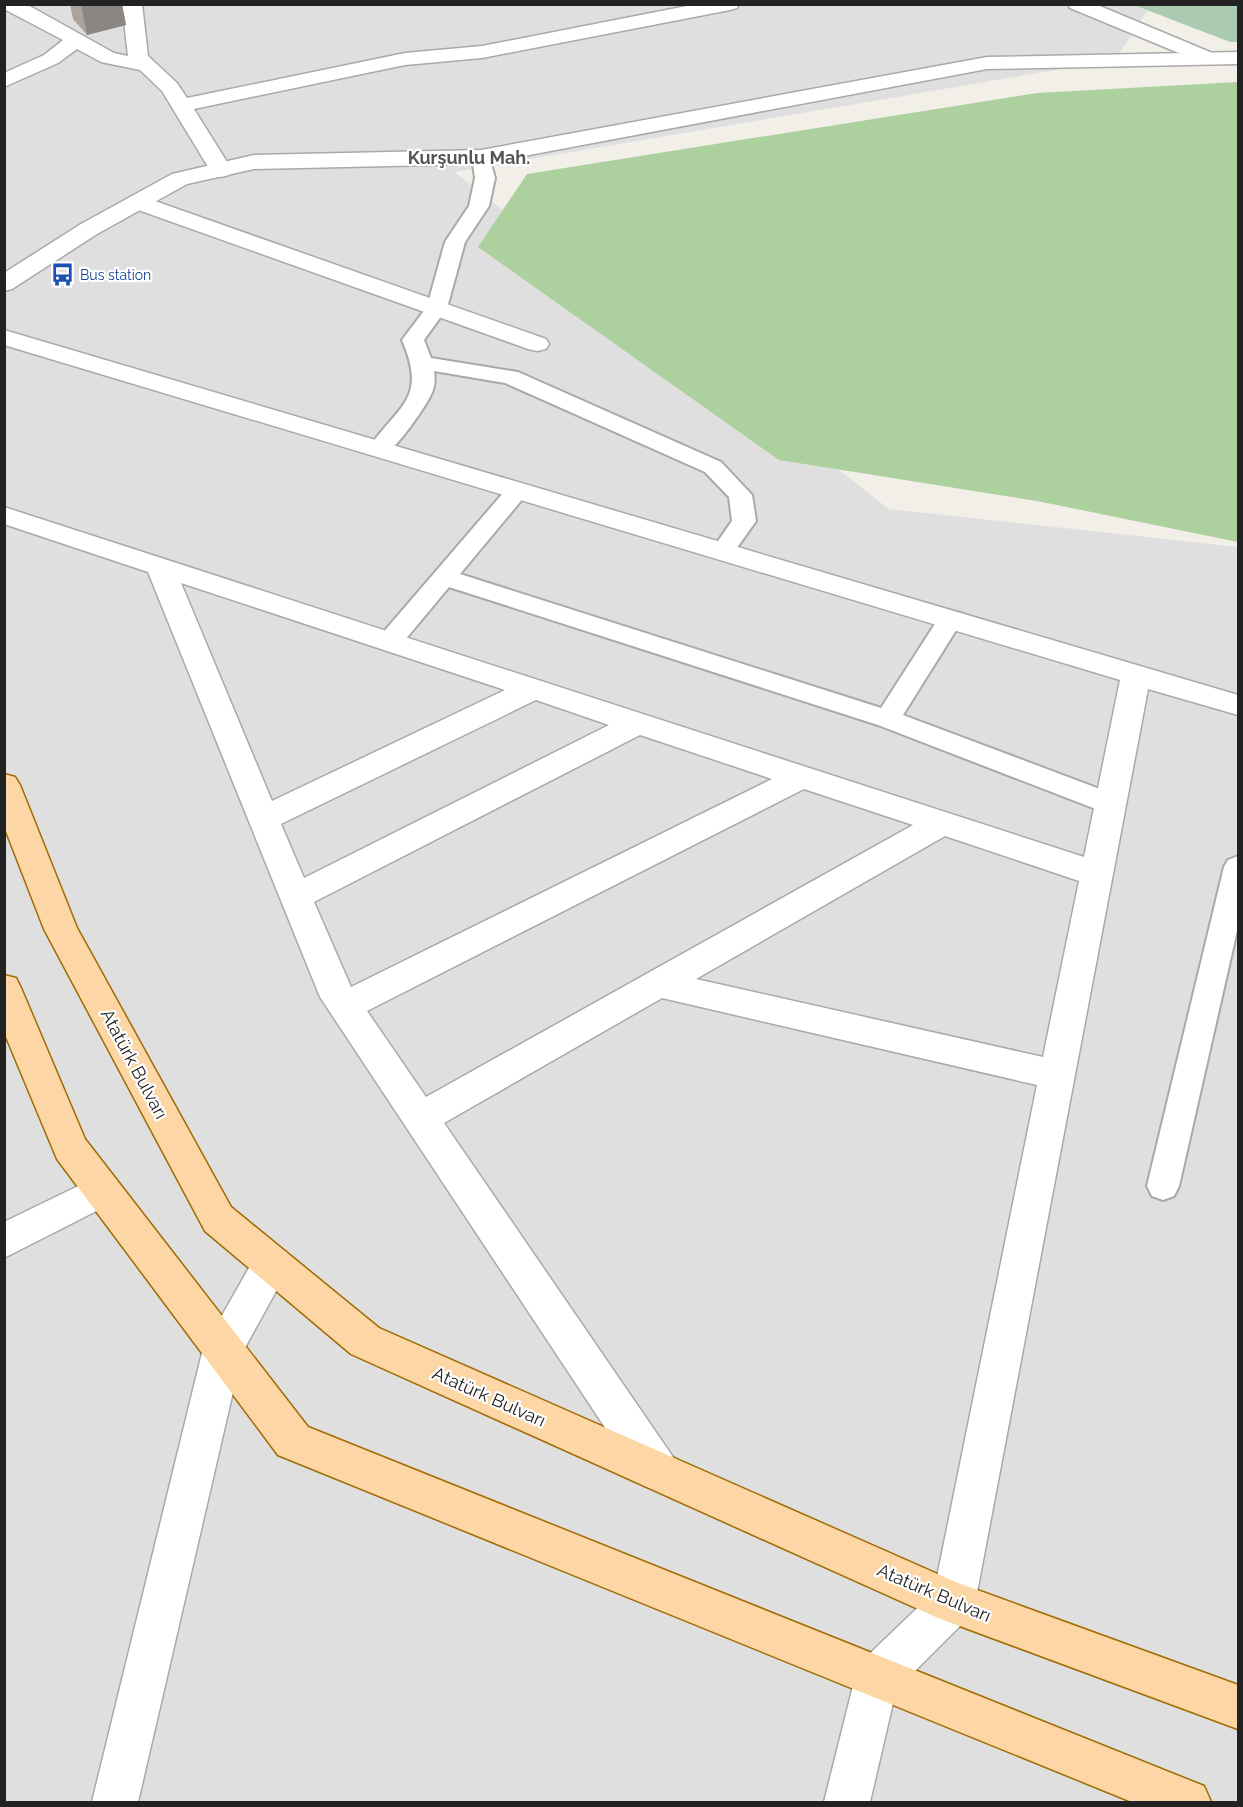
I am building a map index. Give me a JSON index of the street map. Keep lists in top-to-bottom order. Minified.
{"streets":{"main road":["Atatürk Bulvarı"]},"districts":["Kurşunlu Mah."],"places":{"bus stop":["Bus station"]}}
